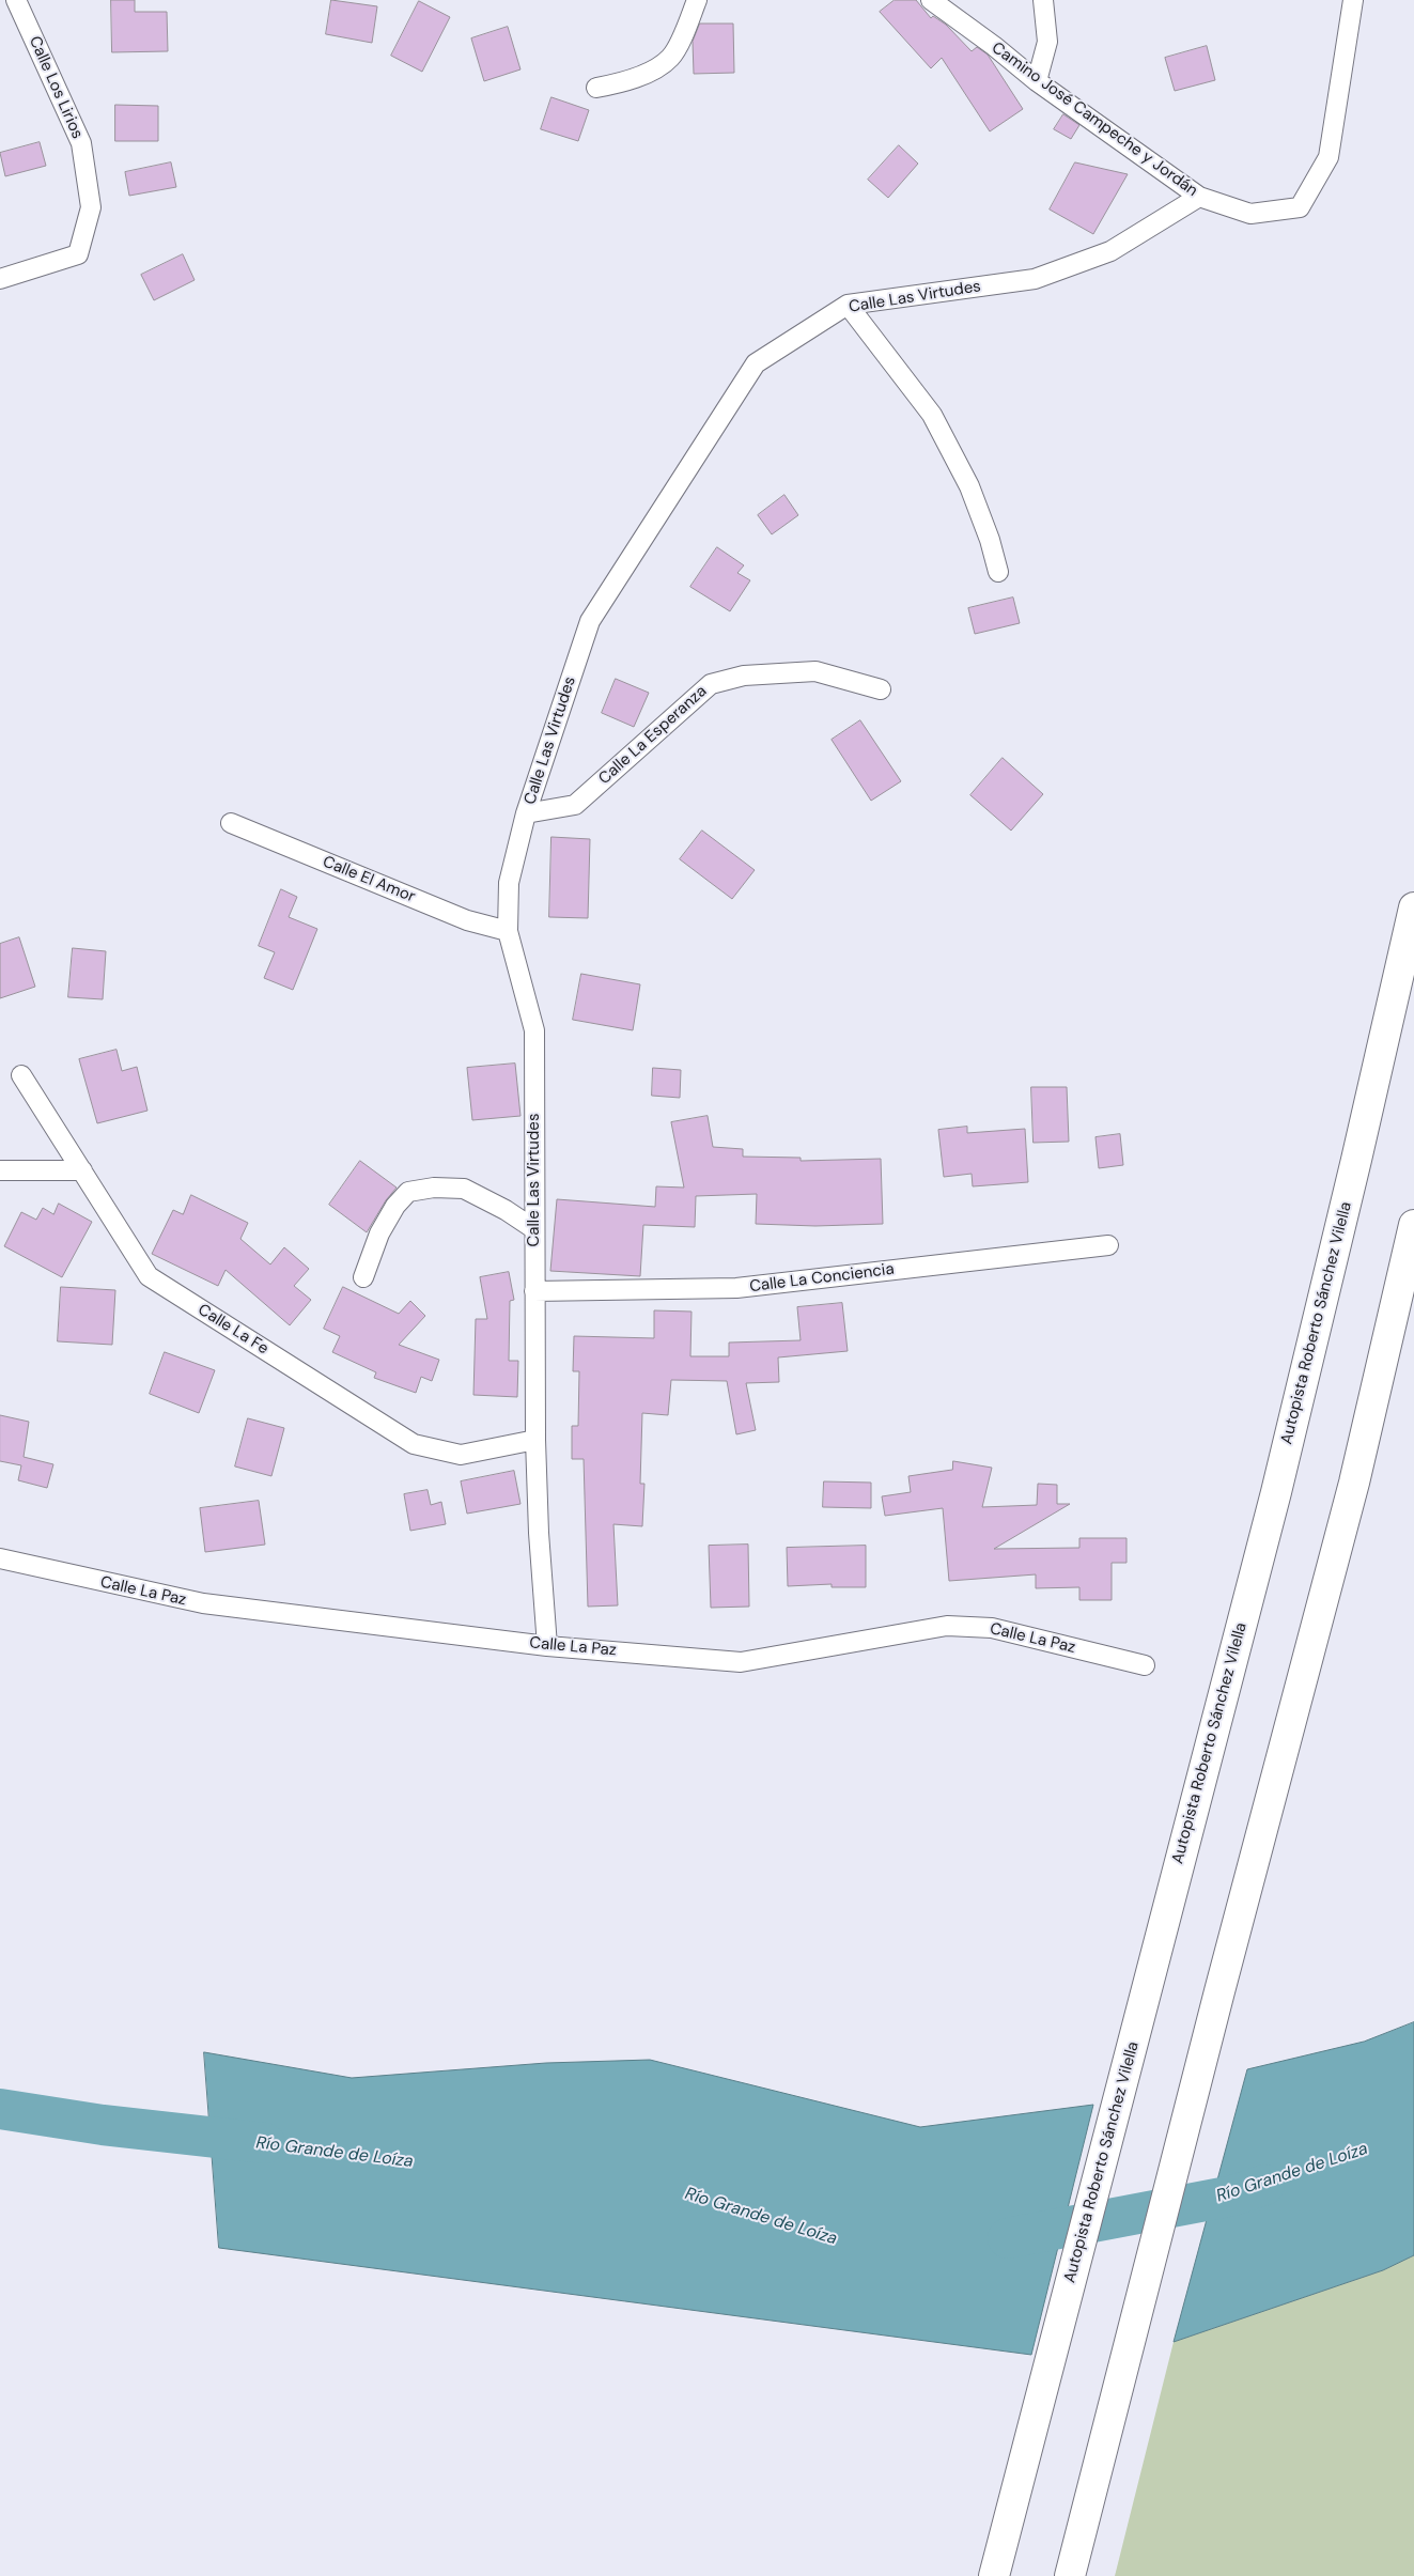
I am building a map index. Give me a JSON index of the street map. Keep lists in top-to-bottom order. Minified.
{"streets":{"highway":["Autopista Roberto Sánchez Vilella"],"street":["Calle Los Lirios","Camino José Campeche y Jordán","Calle Las Virtudes","Calle La Esperanza","Calle El Amor","Calle La Conciencia","Calle La Fe","Calle La Paz"]},"crossings":[["Camino José Campeche y Jordán","Calle Las Virtudes"],["Calle Las Virtudes","Calle La Esperanza"],["Calle Las Virtudes","Calle El Amor"],["Calle Las Virtudes","Calle La Conciencia"],["Calle Las Virtudes","Calle La Fe"],["Calle Las Virtudes","Calle La Paz"]],"water":["Río Grande de Loíza"]}
